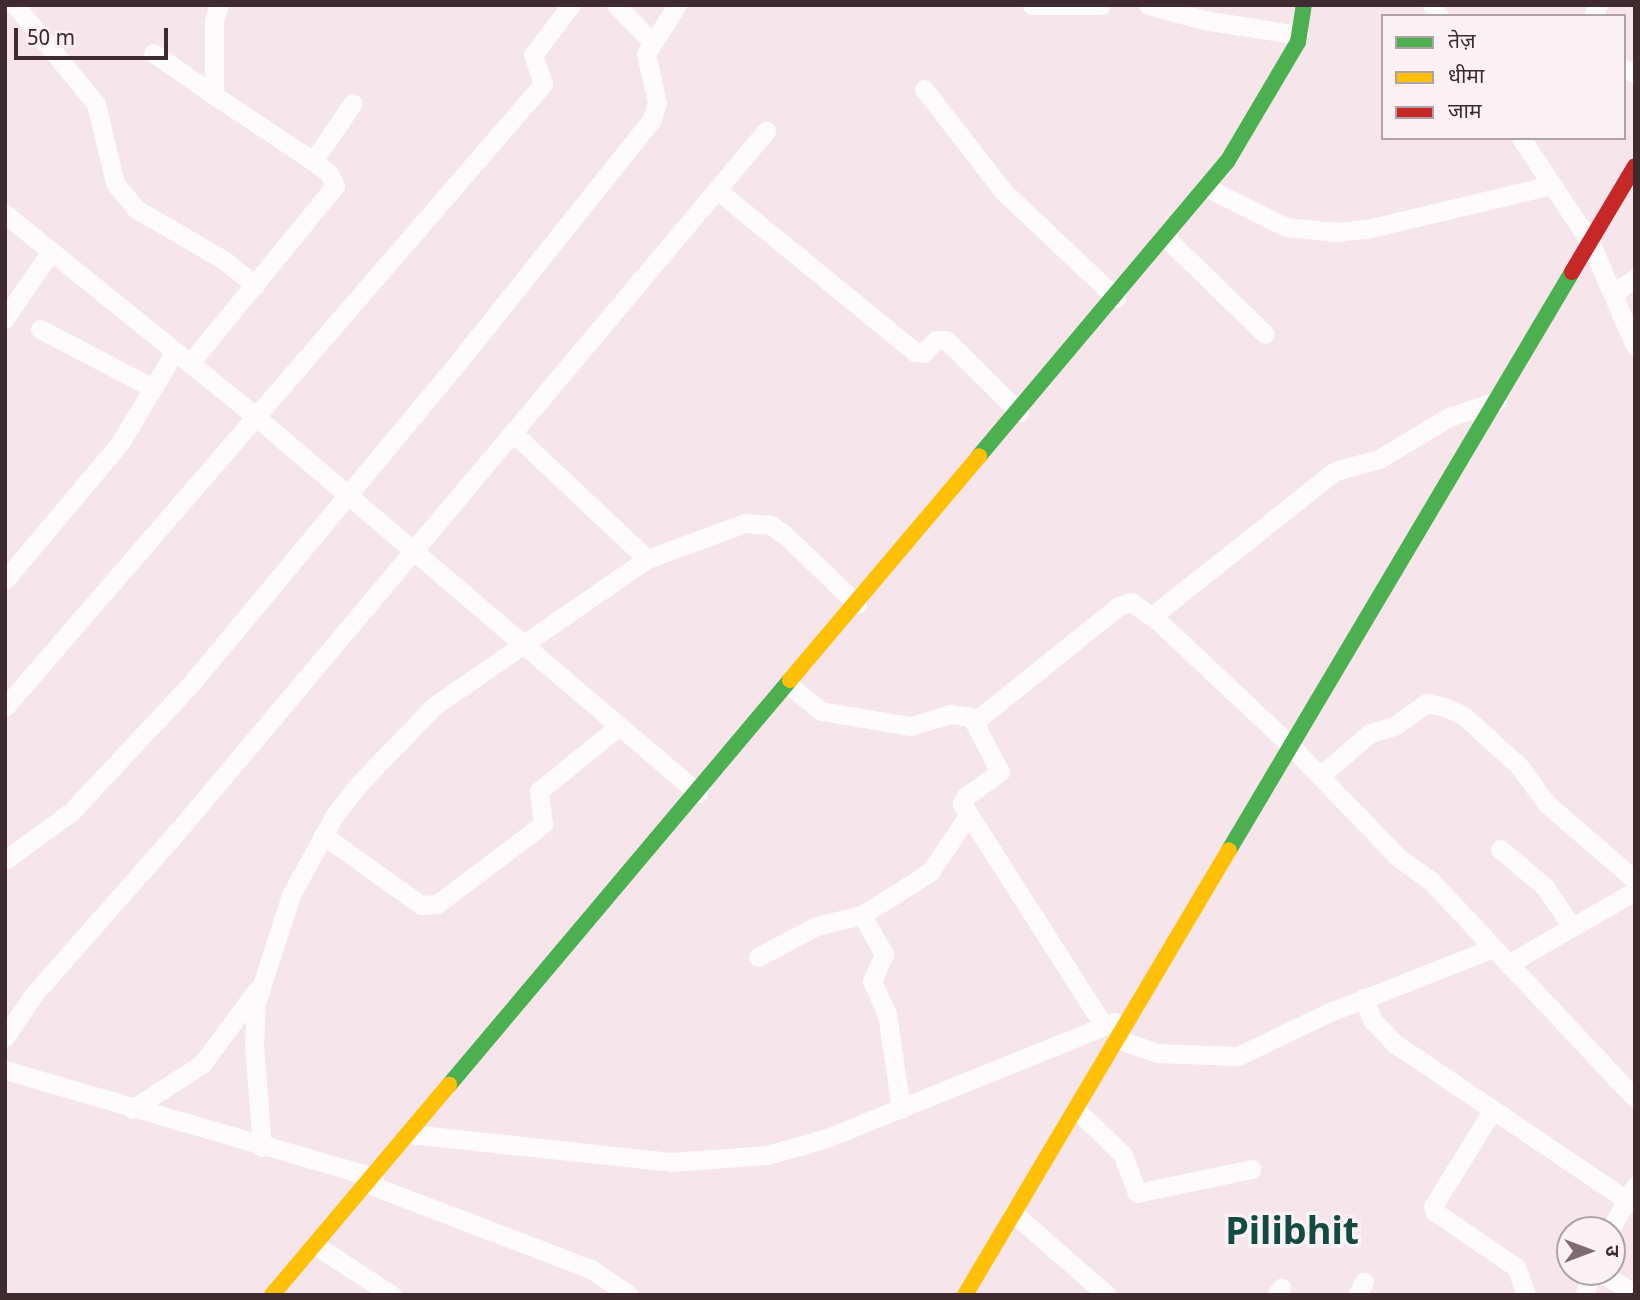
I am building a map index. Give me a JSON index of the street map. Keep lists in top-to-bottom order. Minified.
{"districts":["Pilibhit"],"legend":["तेज़","धीमा","जाम"],"scale_bar":"50 m","north":"right"}
